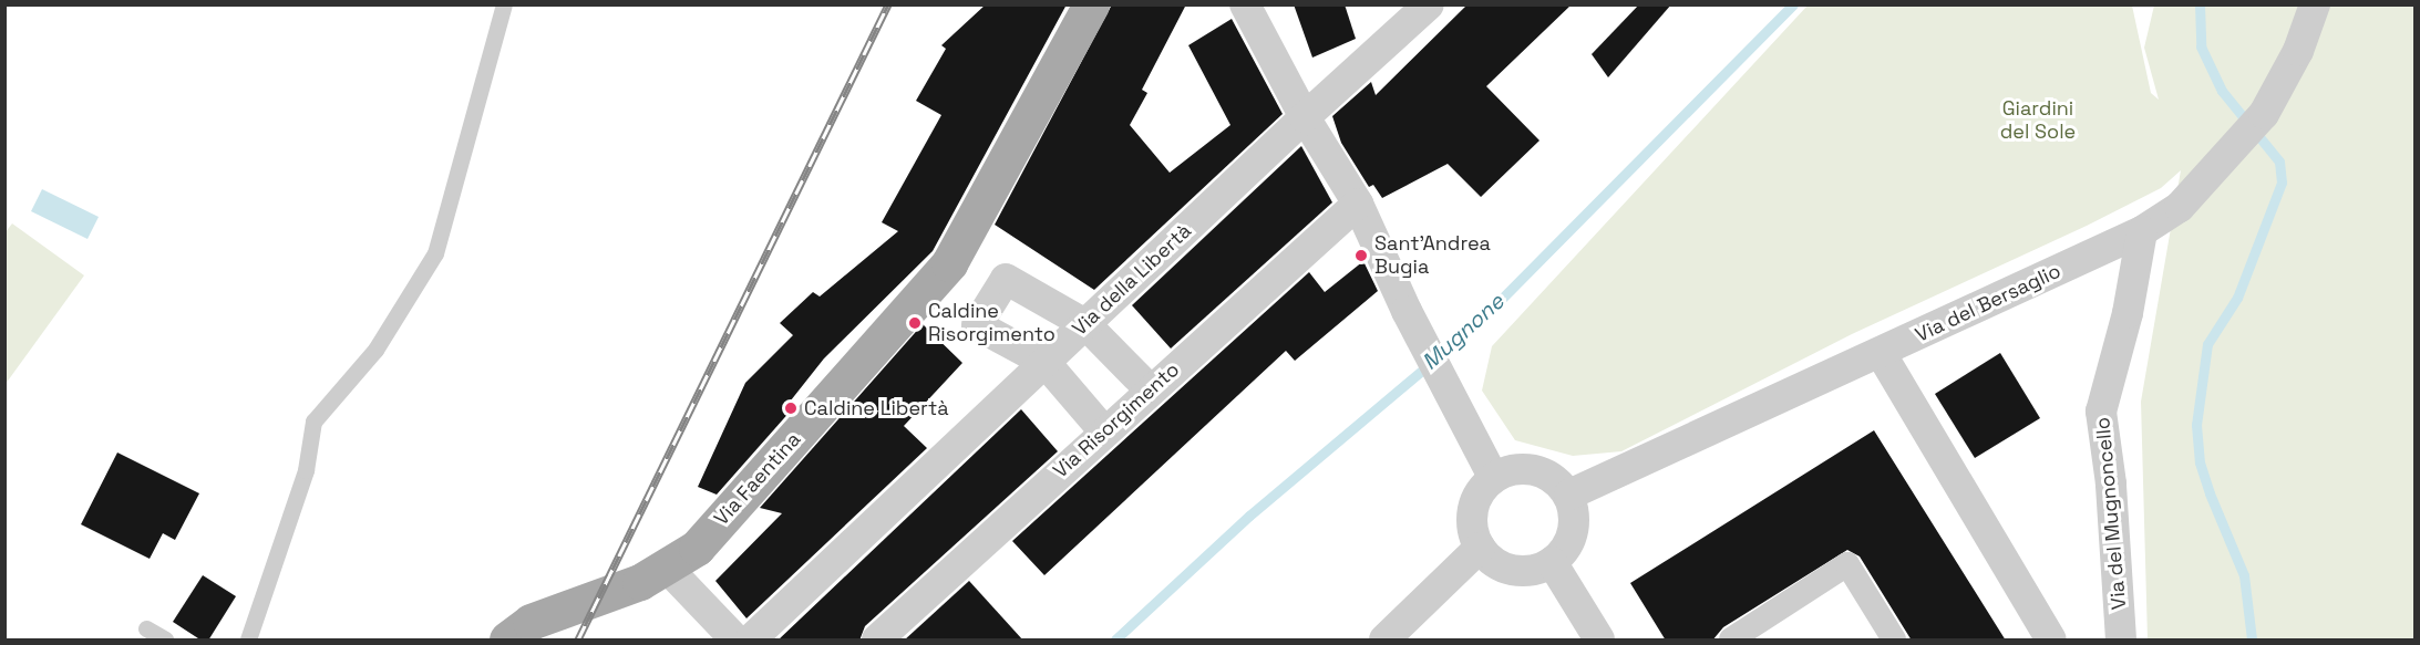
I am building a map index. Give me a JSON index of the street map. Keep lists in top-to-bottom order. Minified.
{"streets":{"main road":["Via Faentina"],"street":["Via della Libertà","Via del Bersaglio","Via Risorgimento","Via del Mugnoncello"]},"crossings":[["Via del Bersaglio","Via del Mugnoncello"]],"water":["Mugnone"],"parks":["Giardini del Sole"],"places":["Sant'Andrea Bugia","Caldine Risorgimento","Caldine Libertà"]}
